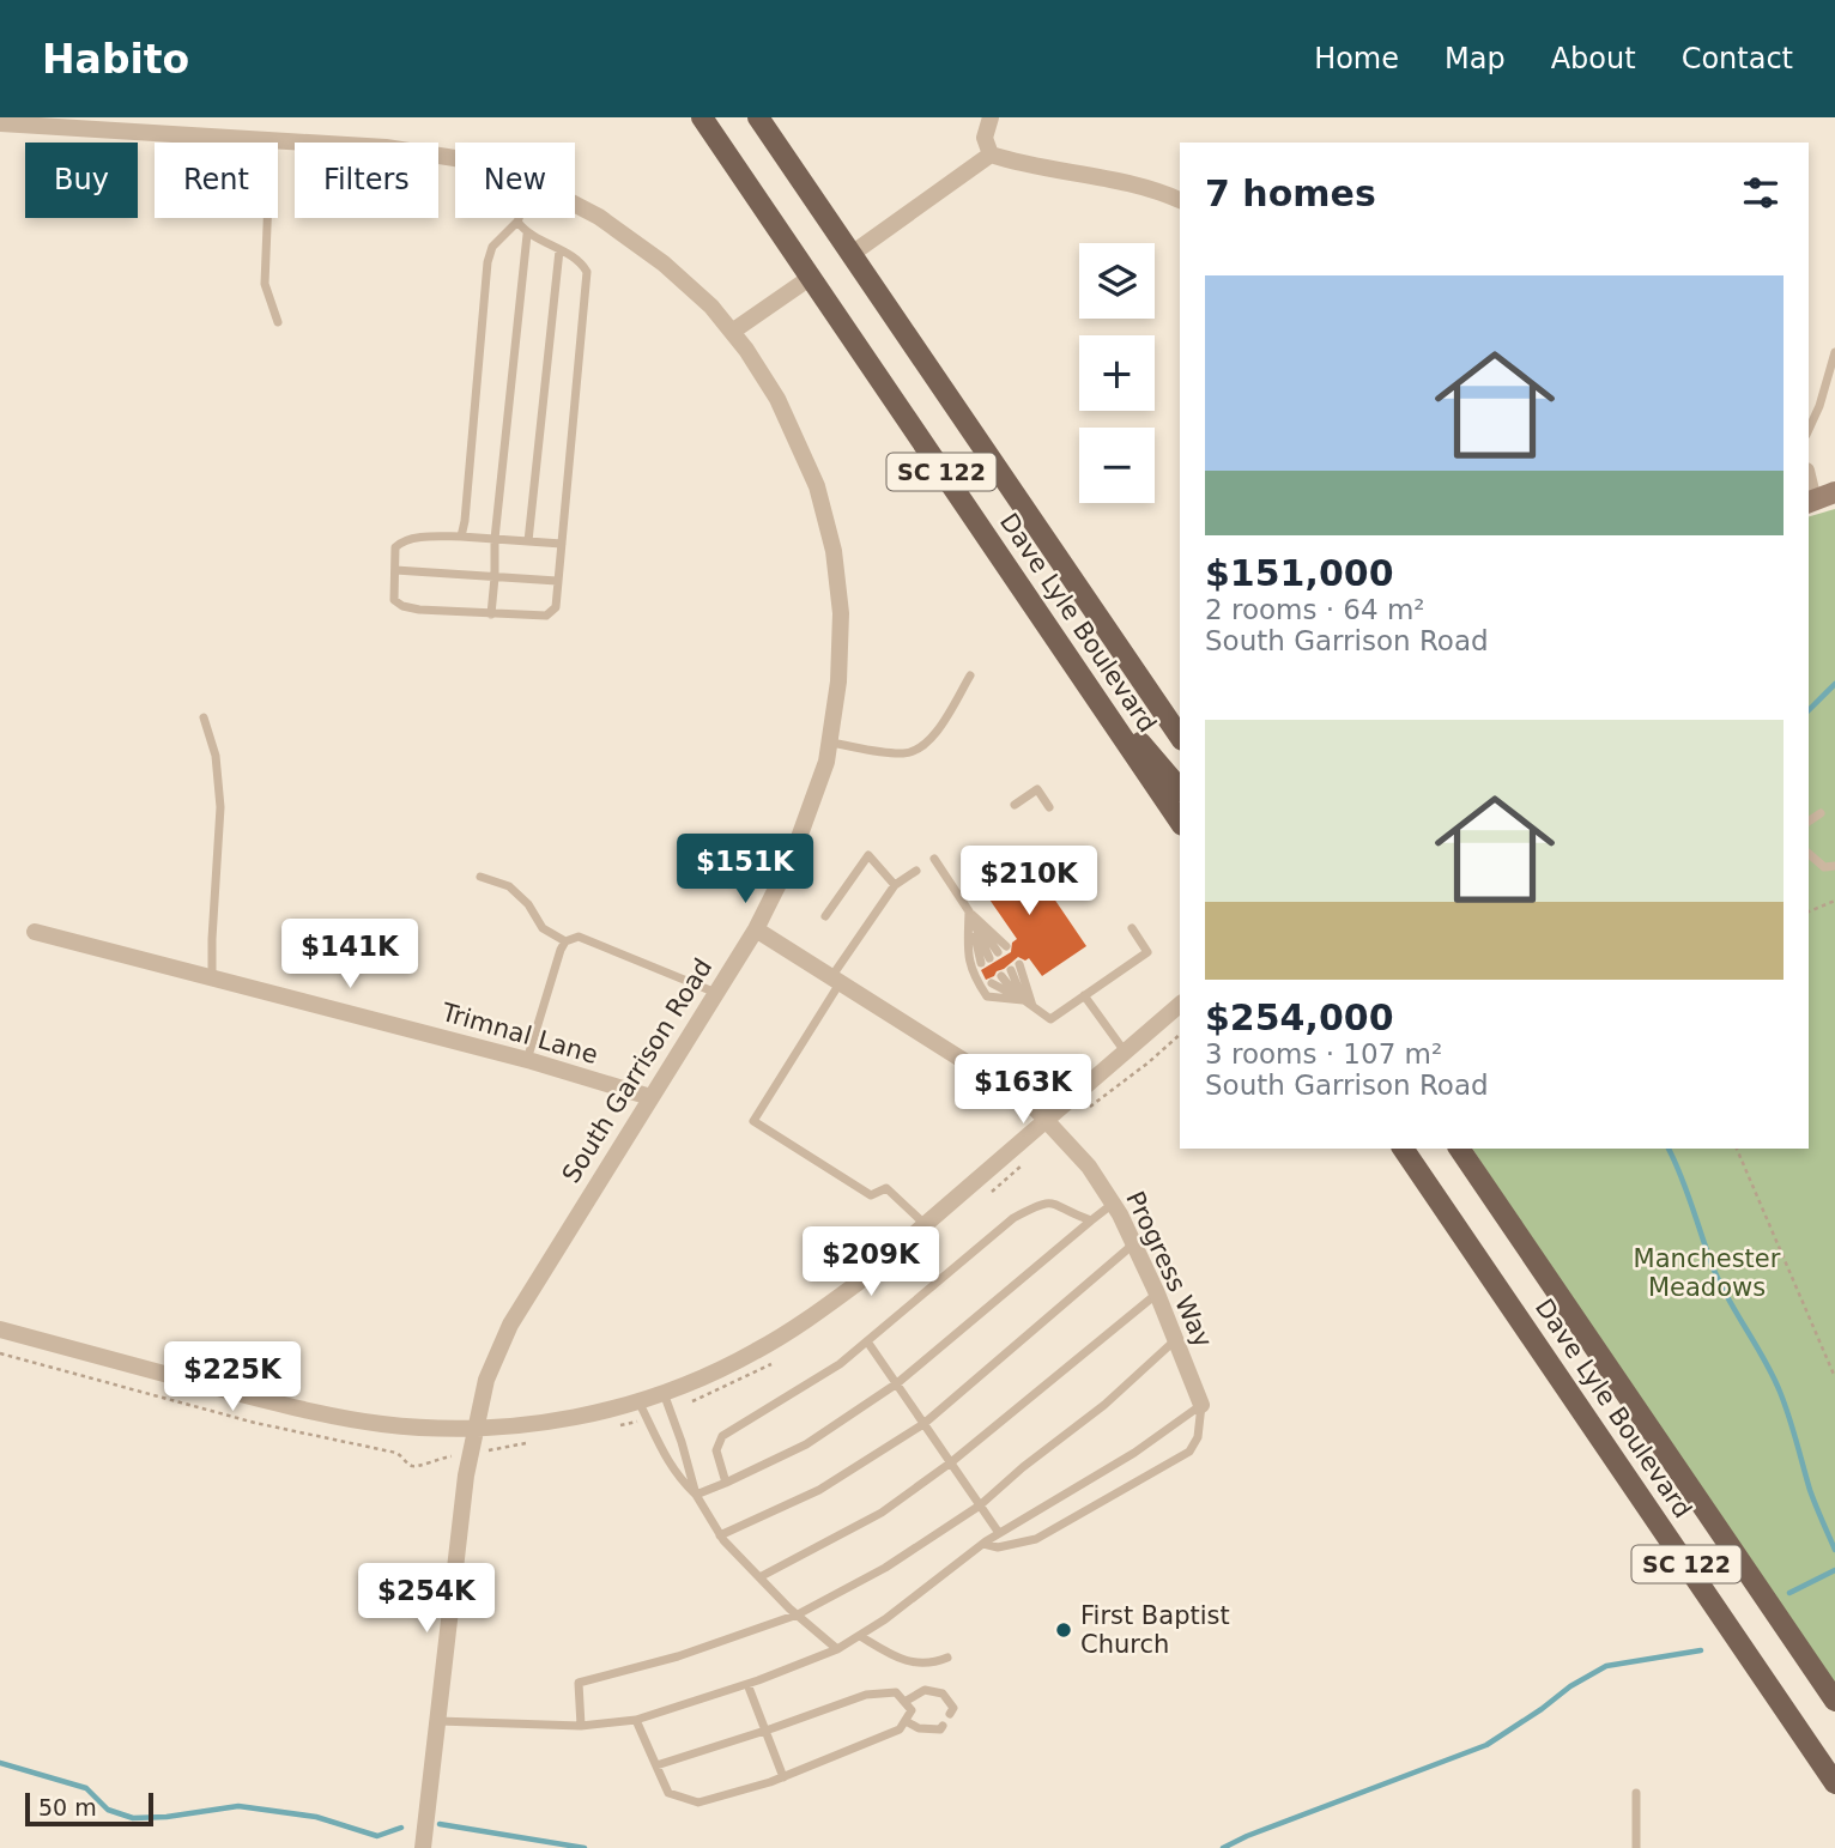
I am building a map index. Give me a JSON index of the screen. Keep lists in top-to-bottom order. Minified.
{"streets":{"main road":["SC 122","Dave Lyle Boulevard"],"street":["Trimnal Lane","South Garrison Road","Progress Way"]},"crossings":[["Trimnal Lane","South Garrison Road"],["South Garrison Road","Progress Way"]],"parks":["Manchester Meadows"],"places":["First Baptist Church"],"scale_bar":"50 m","page":{"header":"Habito","nav":["Home","Map","About","Contact"],"chip":["Buy","Rent","Filters","New"],"heading":"7 homes","map_buttons":["+","−"],"list":[{"name":"$151,000","note":"2 rooms · 64 m² · South Garrison Road"},{"name":"$254,000","note":"3 rooms · 107 m² · South Garrison Road"}],"price":["$151K","$210K","$141K","$163K","$209K","$225K","$254K"],"scale":"50 m"}}
